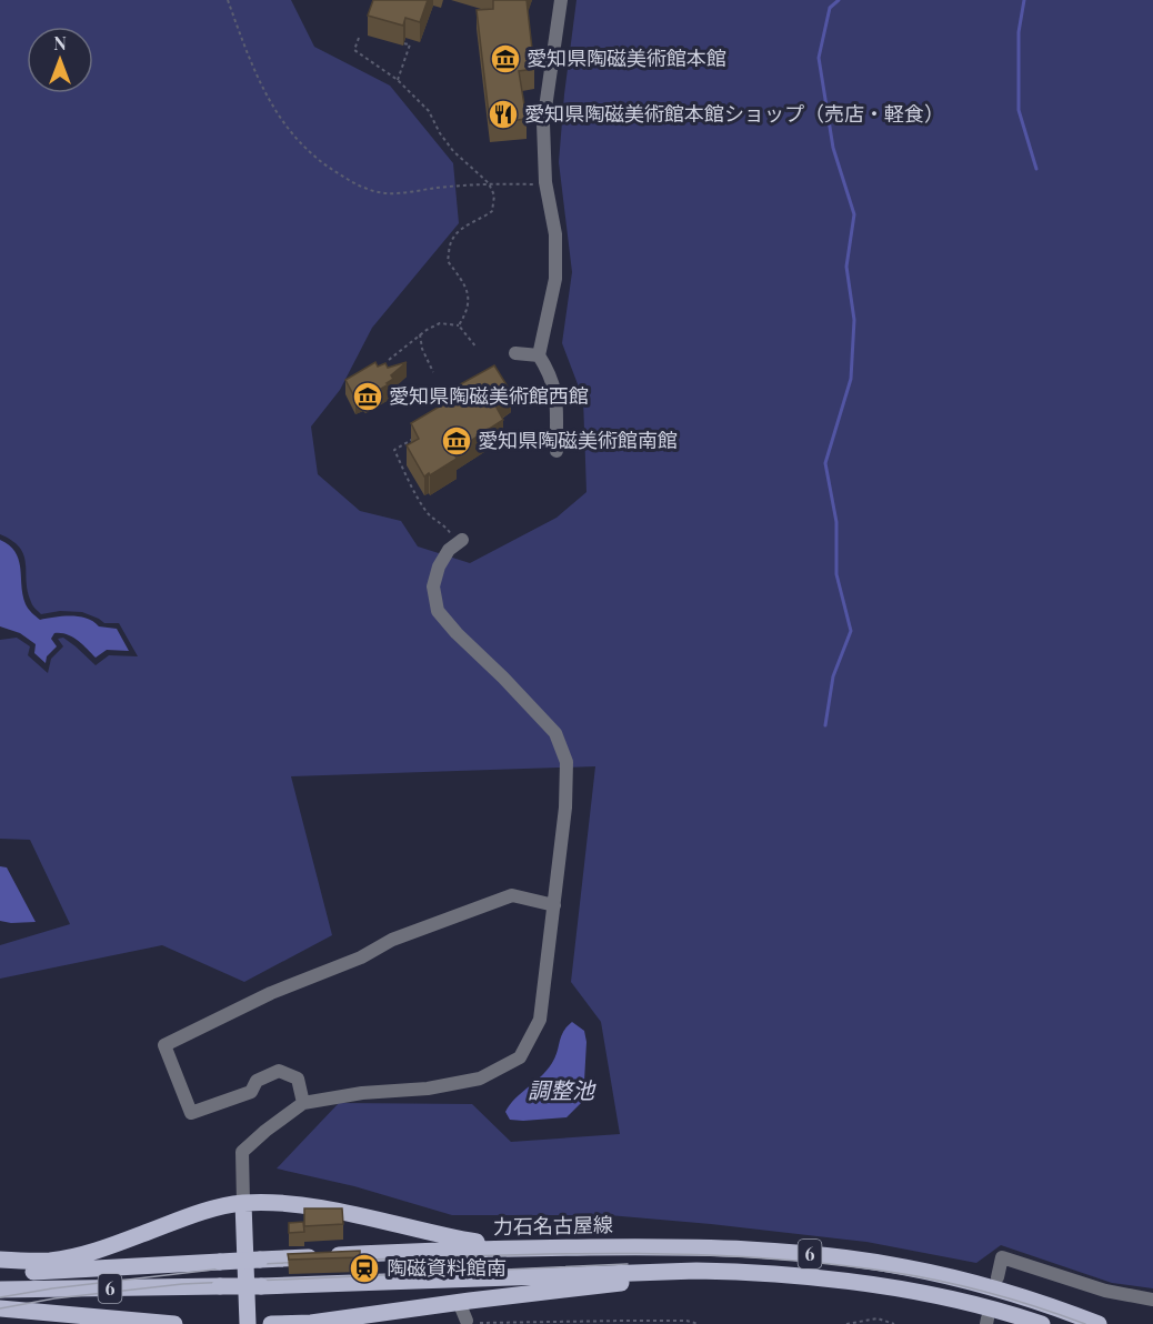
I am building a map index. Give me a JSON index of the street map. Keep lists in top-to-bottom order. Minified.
{"streets":{"main road":["力石名古屋線","6"]},"crossings":[["力石名古屋線","6"]],"water":["調整池"],"places":{"museum":["愛知県陶磁美術館本館","愛知県陶磁美術館西館","愛知県陶磁美術館南館"],"restaurant":["愛知県陶磁美術館本館ショップ（売店・軽食）"],"station":["陶磁資料館南"]},"north":"top"}
